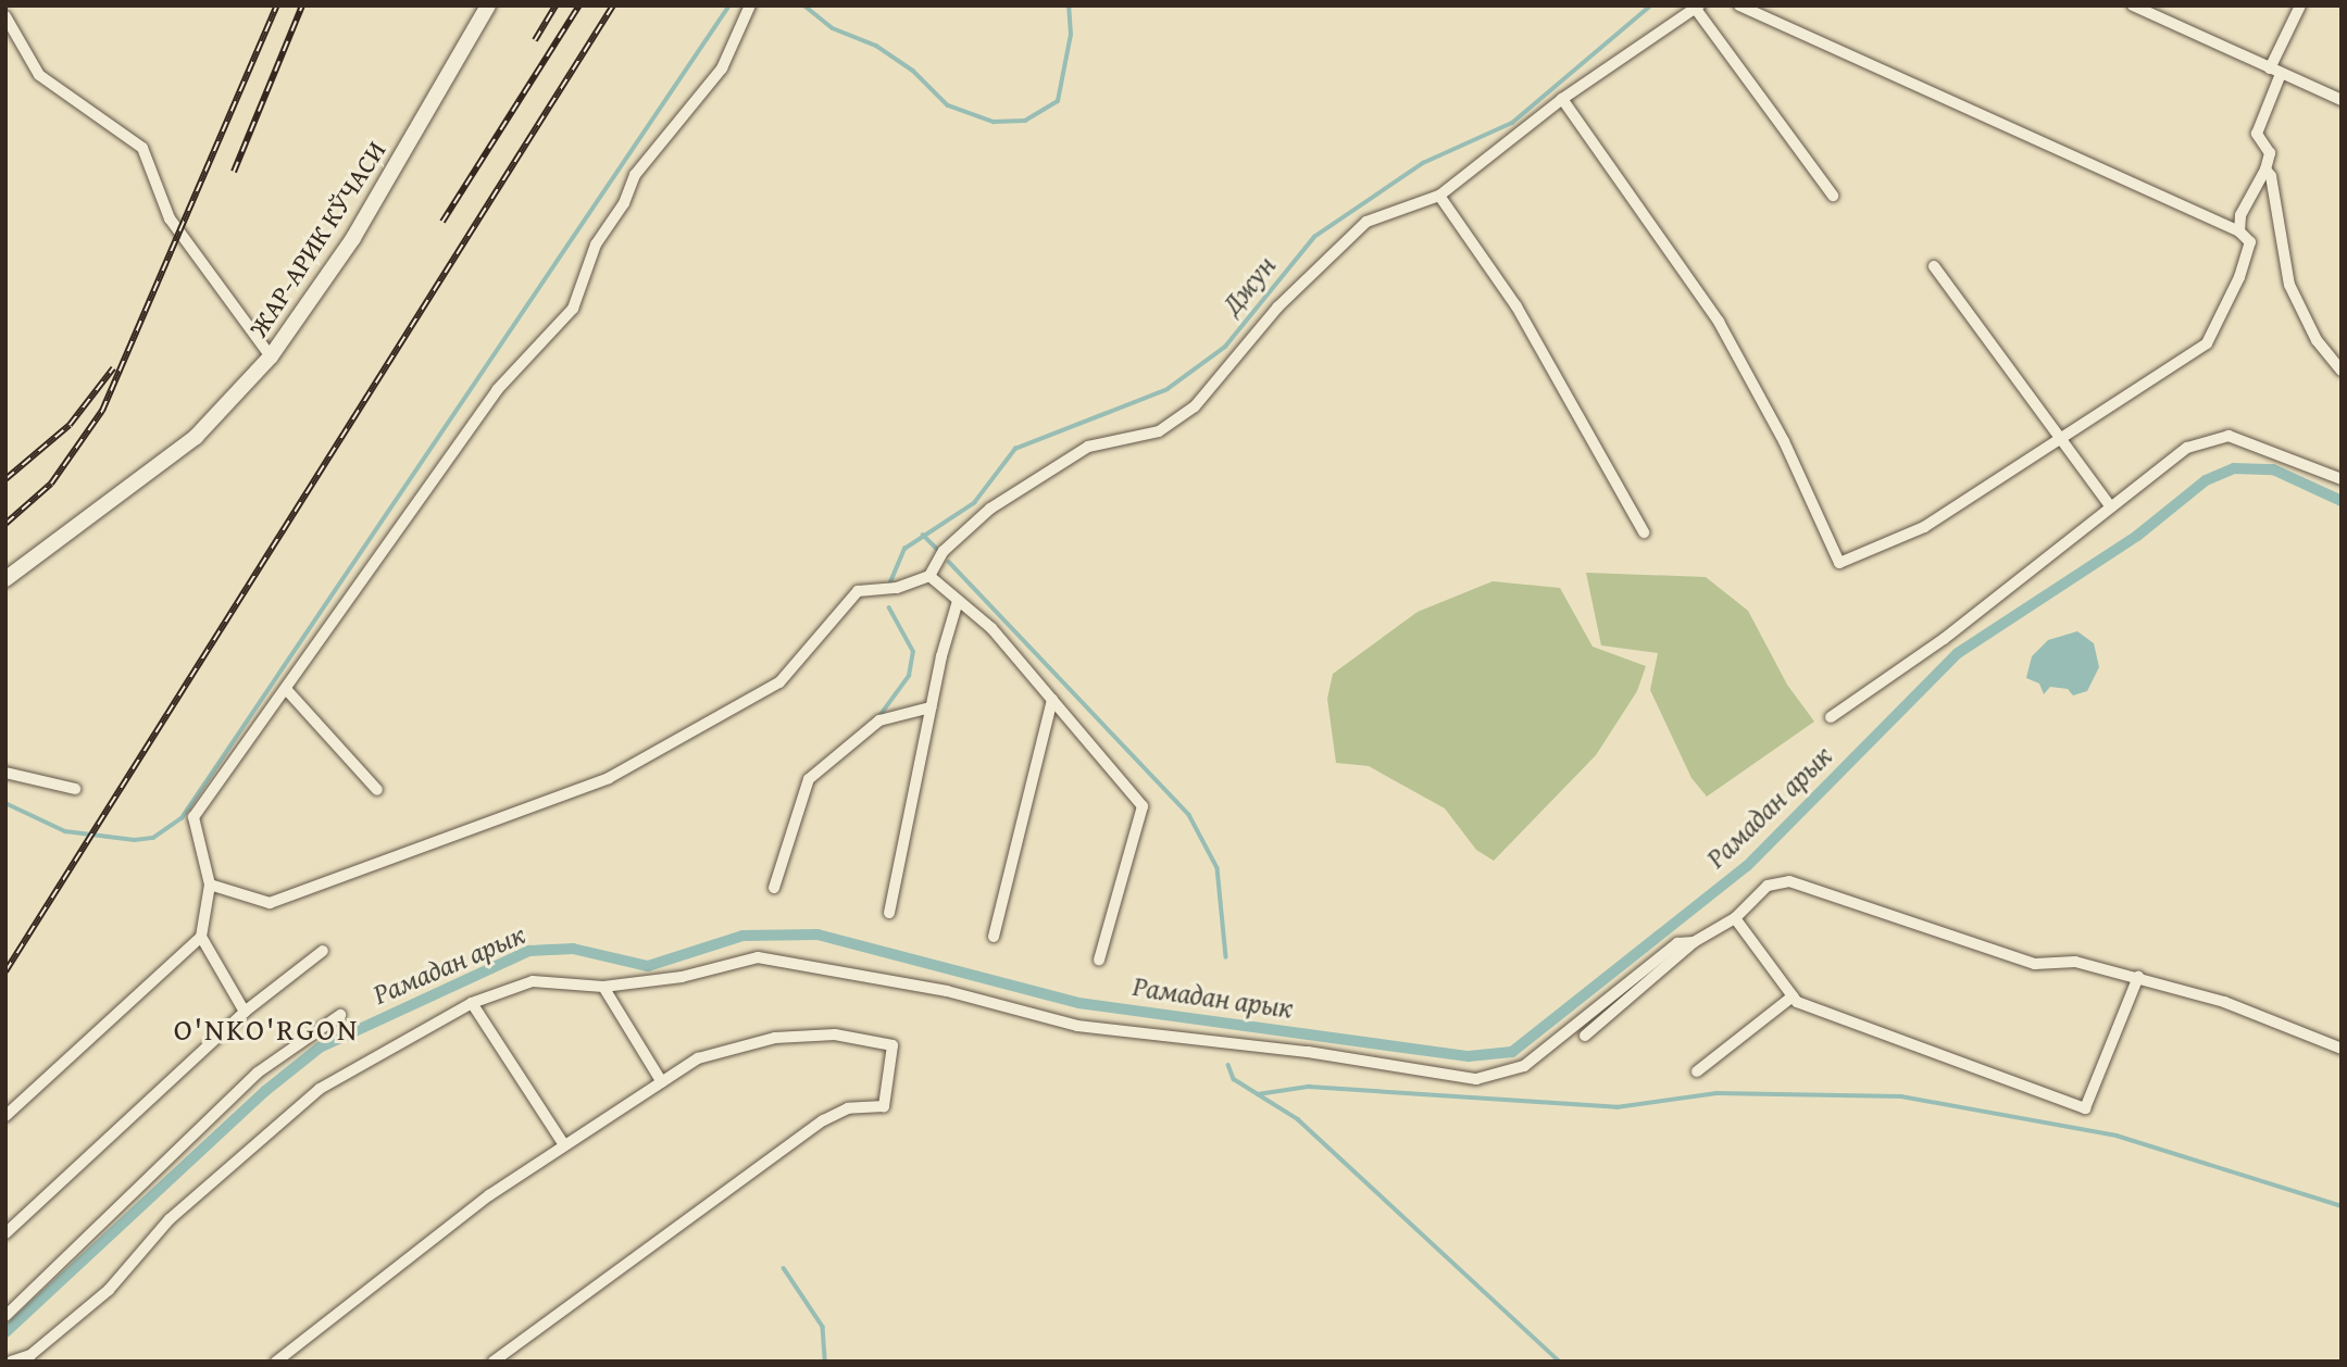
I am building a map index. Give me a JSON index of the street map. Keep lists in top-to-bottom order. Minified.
{"streets":{"main road":["ЖАР-АРИК КЎЧАСИ"]},"districts":["O'NKO'RGON"],"water":["Джун","Рамадан арык"]}
